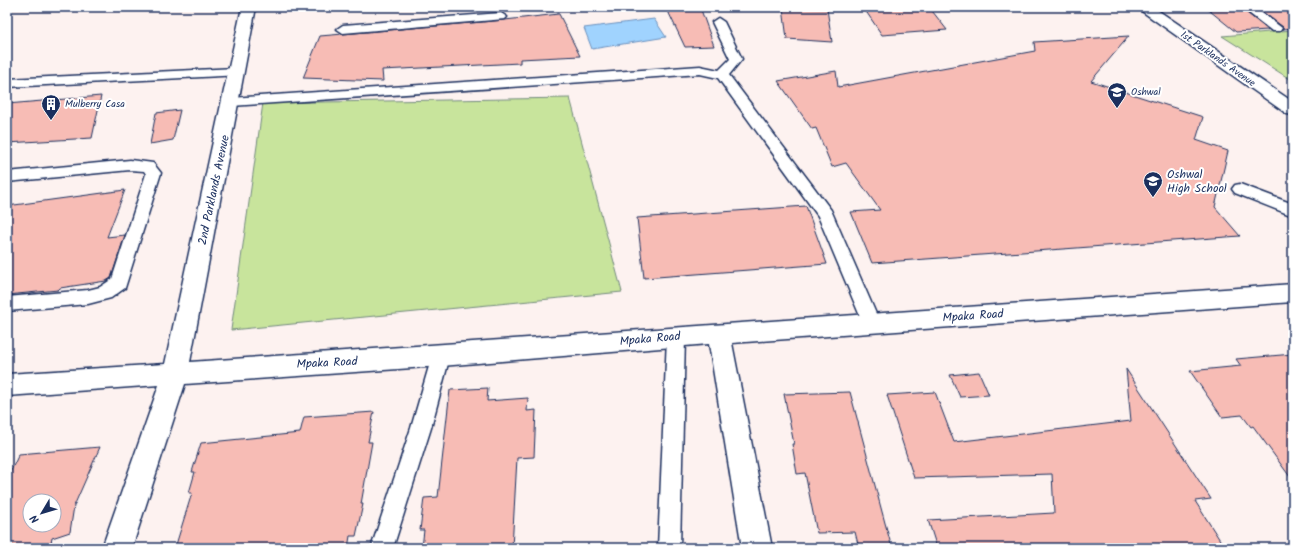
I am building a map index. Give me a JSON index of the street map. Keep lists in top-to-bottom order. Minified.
{"streets":{"street":["1st Parklands Avenue","2nd Parklands Avenue","Mpaka Road"]},"crossings":[["2nd Parklands Avenue","Mpaka Road"]],"places":{"school or university":["Oshwal","Oshwal High School"],"building":["Mulberry Casa"]},"north":"bottom left"}
